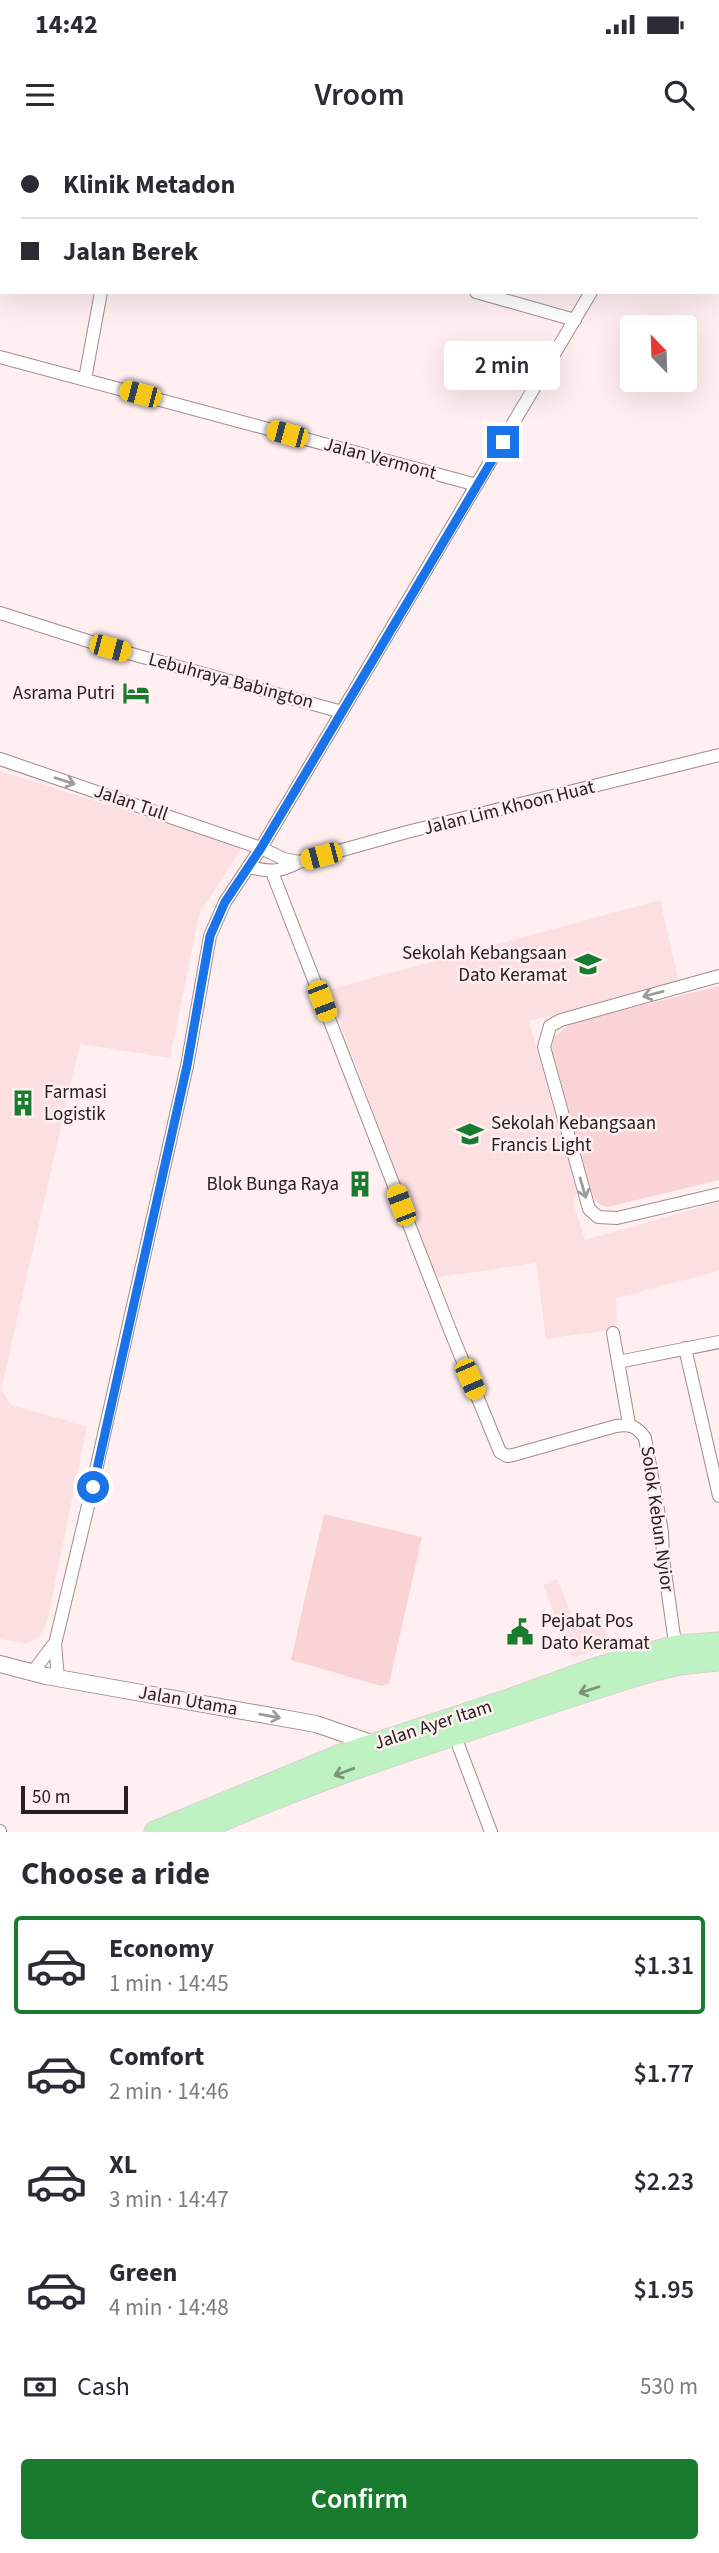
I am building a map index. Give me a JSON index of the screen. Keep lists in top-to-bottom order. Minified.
{"streets":{"main road":["Jalan Ayer Itam"],"street":["Jalan Vermont","Lebuhraya Babington","Jalan Tull","Jalan Lim Khoon Huat","Solok Kebun Nyior","Jalan Utama"]},"crossings":[["Jalan Lim Khoon Huat","Solok Kebun Nyior"],["Solok Kebun Nyior","Jalan Ayer Itam"],["Jalan Utama","Jalan Ayer Itam"]],"one_way":["Jalan Tull","Jalan Utama"],"places":{"hotel":["Asrama Putri"],"school or university":["Sekolah Kebangsaan Dato Keramat","Sekolah Kebangsaan Francis Light"],"building":["Farmasi Logistik","Blok Bunga Raya"],"public building":["Pejabat Pos Dato Keramat"]},"scale_bar":"50 m","north":"top left","page":{"status":"14:42","header":"Vroom","banner":["Klinik Metadon","Jalan Berek"],"bubble":"2 min","scale":"50 m","heading":"Choose a ride","list":[{"name":"Economy","note":"1 min · 14:45","value":"$1.31"},{"name":"Comfort","note":"2 min · 14:46","value":"$1.77"},{"name":"XL","note":"3 min · 14:47","value":"$2.23"},{"name":"Green","note":"4 min · 14:48","value":"$1.95"}],"pay":["Cash","530 m"],"buttons":"Confirm"}}
